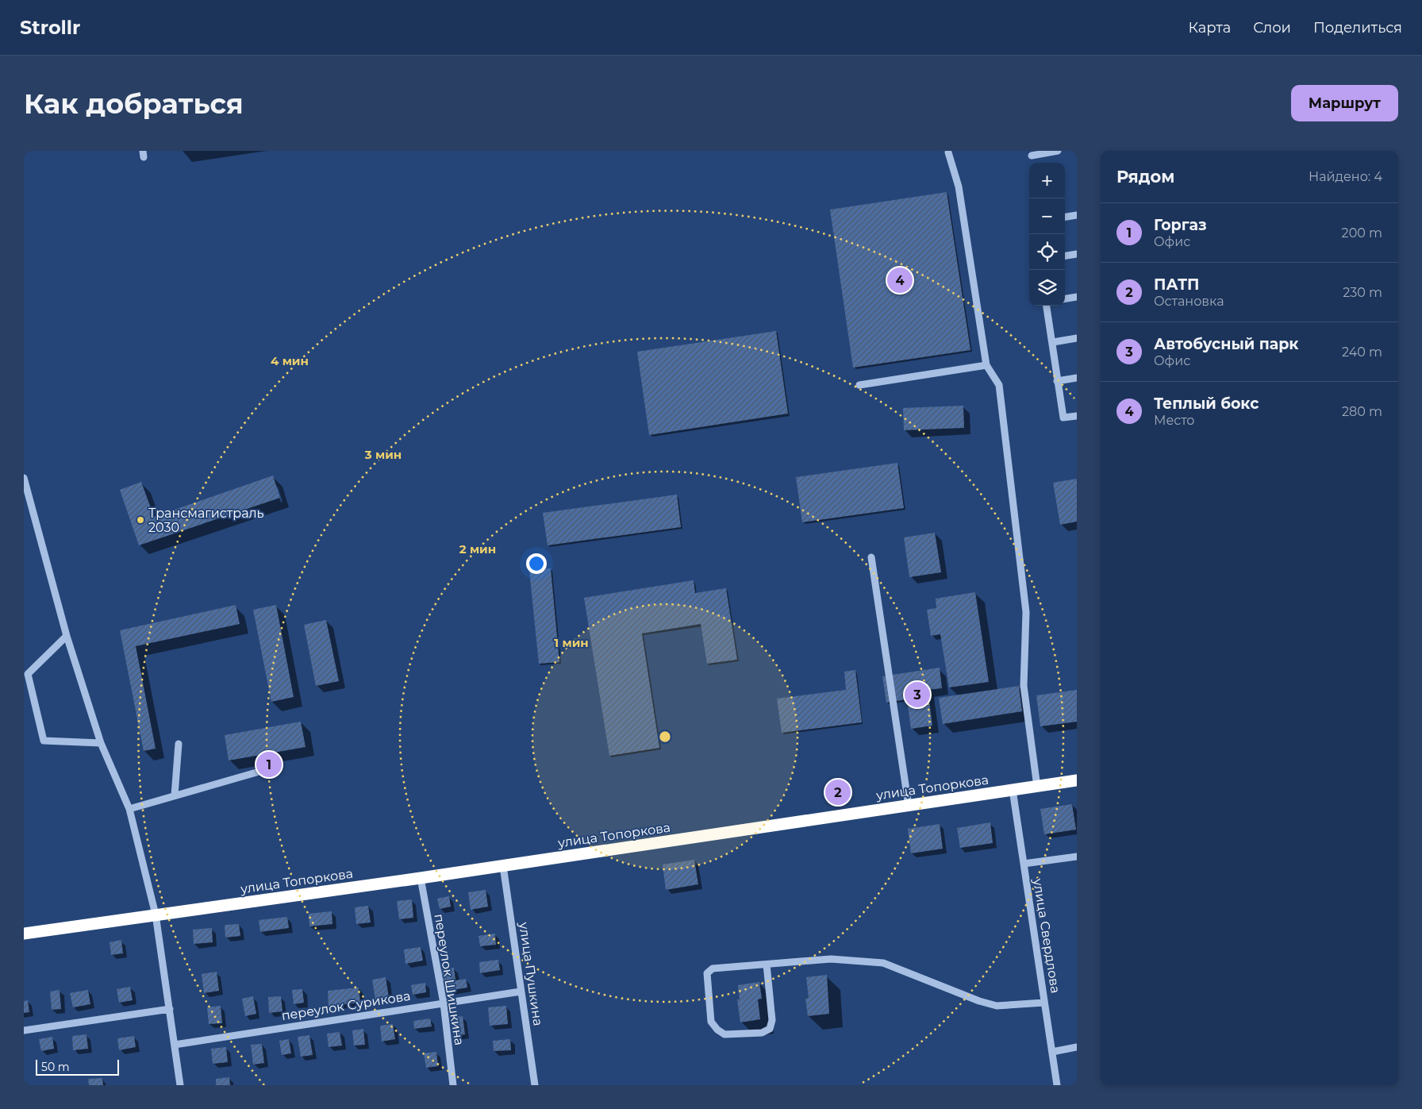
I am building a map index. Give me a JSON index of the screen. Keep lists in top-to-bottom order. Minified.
{"streets":{"highway":["улица Топоркова"],"street":["улица Свердлова","улица Пушкина","переулок Шишкина","переулок Сурикова"]},"crossings":[["улица Топоркова","улица Свердлова"],["улица Топоркова","улица Пушкина"],["улица Топоркова","переулок Шишкина"],["улица Пушкина","переулок Сурикова"],["переулок Шишкина","переулок Сурикова"]],"places":["Трансмагистраль 2030"],"scale_bar":"50 m","page":{"header":"Strollr","nav":["Карта","Слои","Поделиться"],"buttons":"Маршрут","title":"Как добраться","heading":["Рядом","Найдено: 4"],"map_buttons":["+","−"],"list":[{"mark":"1","name":"Горгаз","note":"Офис","value":"200 m"},{"mark":"2","name":"ПАТП","note":"Остановка","value":"230 m"},{"mark":"3","name":"Автобусный парк","note":"Офис","value":"240 m"},{"mark":"4","name":"Теплый бокс","note":"Место","value":"280 m"}],"pins":["4","3","1","2"],"scale":"50 m"},"rings":["4 мин","3 мин","2 мин","1 мин"]}
